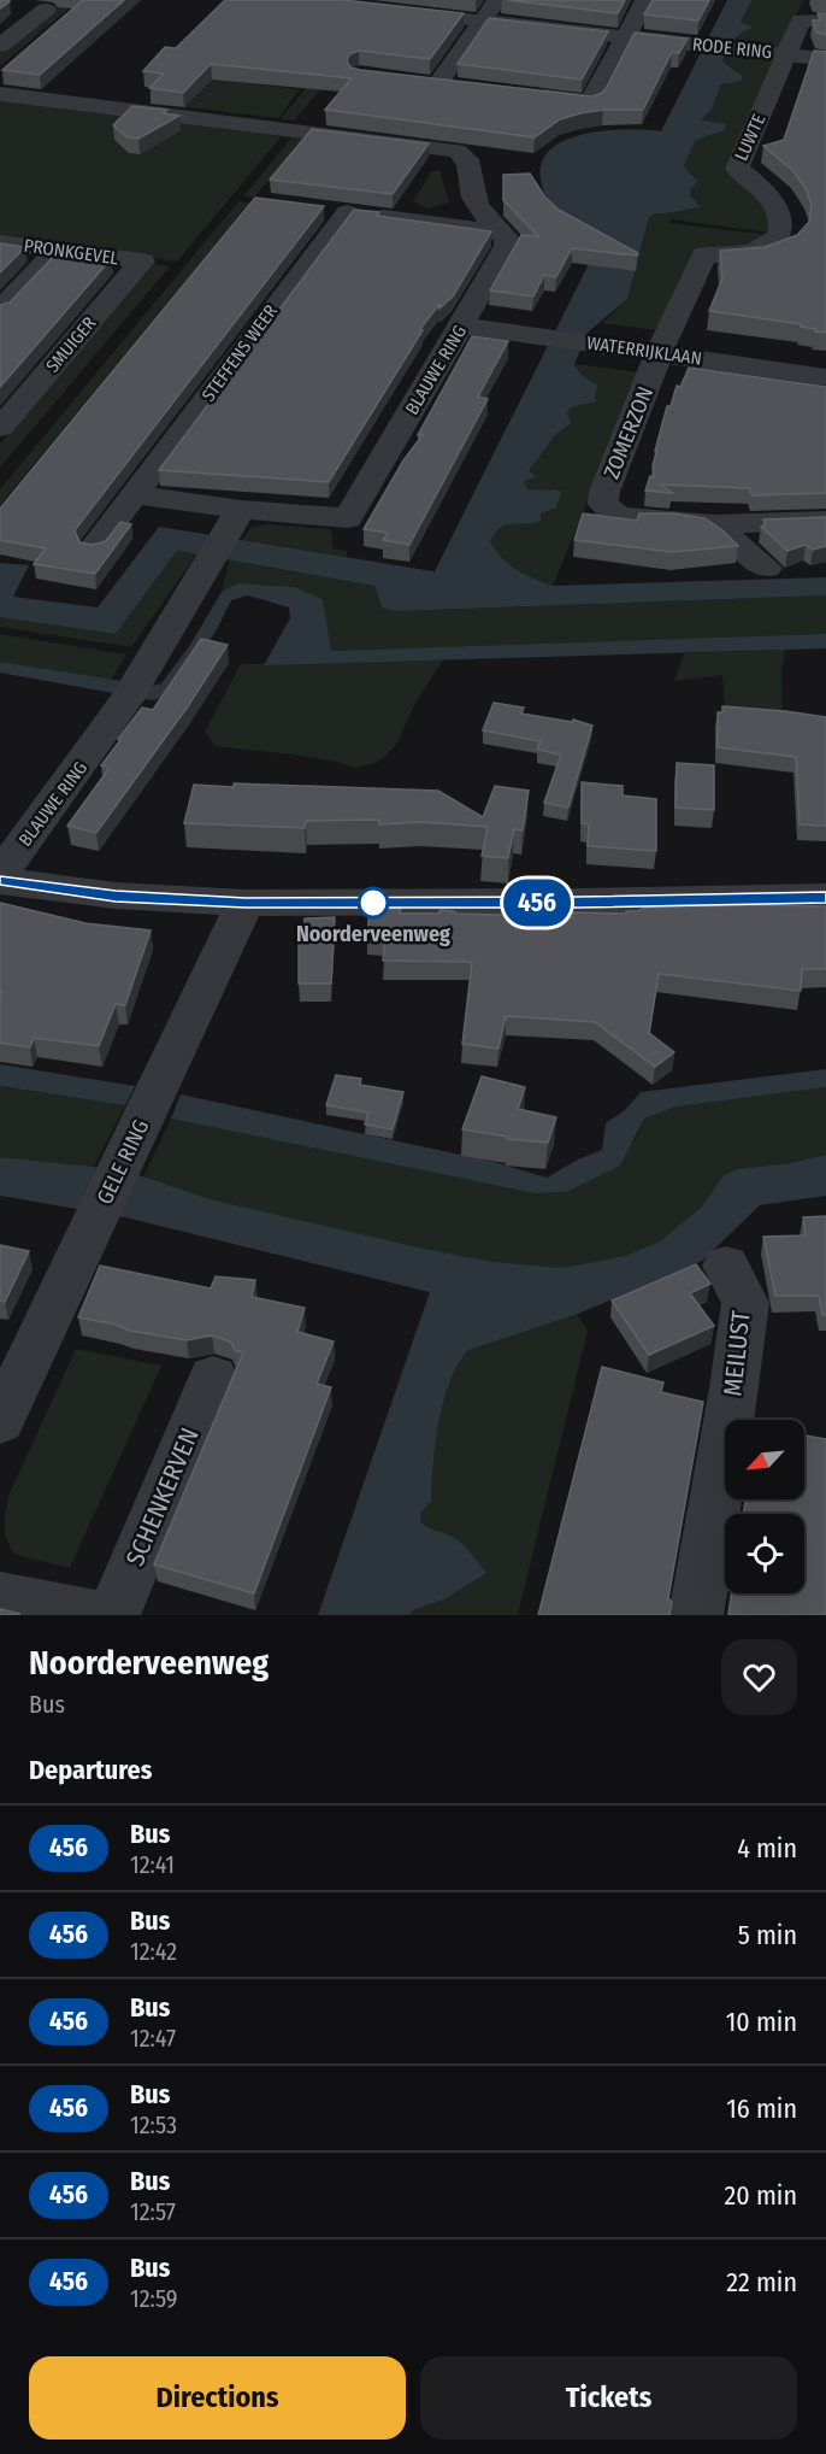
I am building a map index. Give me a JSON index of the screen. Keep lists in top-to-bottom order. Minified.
{"streets":{"street":["RODE RING","LUWTE","PRONKGEVEL","SMUIGER","WATERRIJKLAAN","STEFFENS WEER","BLAUWE RING","ZOMERZON","GELE RING","MEILUST","SCHENKERVEN"]},"crossings":[["RODE RING","LUWTE"],["LUWTE","WATERRIJKLAAN"],["LUWTE","ZOMERZON"],["PRONKGEVEL","SMUIGER"],["WATERRIJKLAAN","BLAUWE RING"],["WATERRIJKLAAN","ZOMERZON"],["STEFFENS WEER","BLAUWE RING"]],"places":["Noorderveenweg"],"lines":["bus line 456"],"north":"bottom left","page":{"on_map":"456","heading":[["Noorderveenweg","Bus"],"Departures"],"list":[{"mark":"456","name":"Bus","note":"12:41","value":"4 min"},{"mark":"456","name":"Bus","note":"12:42","value":"5 min"},{"mark":"456","name":"Bus","note":"12:47","value":"10 min"},{"mark":"456","name":"Bus","note":"12:53","value":"16 min"},{"mark":"456","name":"Bus","note":"12:57","value":"20 min"},{"mark":"456","name":"Bus","note":"12:59","value":"22 min"}],"buttons":["Directions","Tickets"]}}
